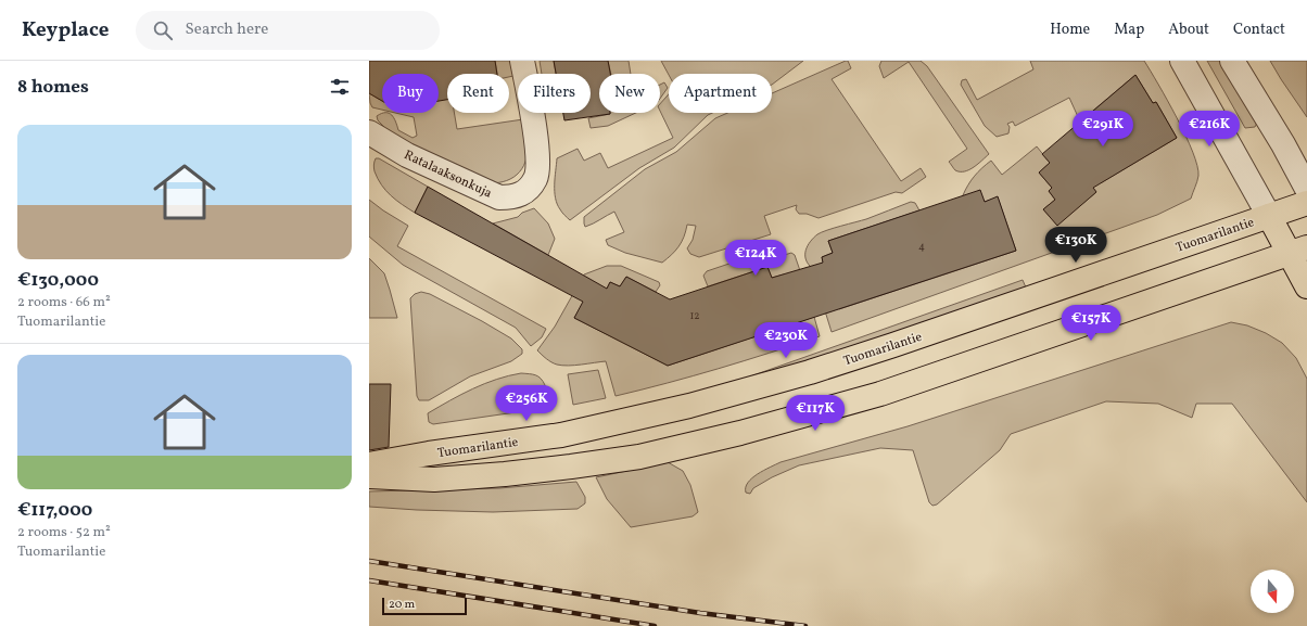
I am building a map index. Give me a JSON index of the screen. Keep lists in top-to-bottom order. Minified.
{"streets":{"main road":["Tuomarilantie"],"street":["Ratalaaksonkuja"]},"house_numbers":["4","12"],"scale_bar":"20 m","north":"bottom","page":{"header":"Keyplace","search":"Search here","nav":["Home","Map","About","Contact"],"heading":"8 homes","chip":["Buy","Rent","Filters","New","Apartment"],"price":["€291K","€216K","€130K","€124K","€157K","€230K","€256K","€117K"],"list":[{"name":"€130,000","note":"2 rooms · 66 m² · Tuomarilantie"},{"name":"€117,000","note":"2 rooms · 52 m² · Tuomarilantie"}],"scale":"20 m"}}
